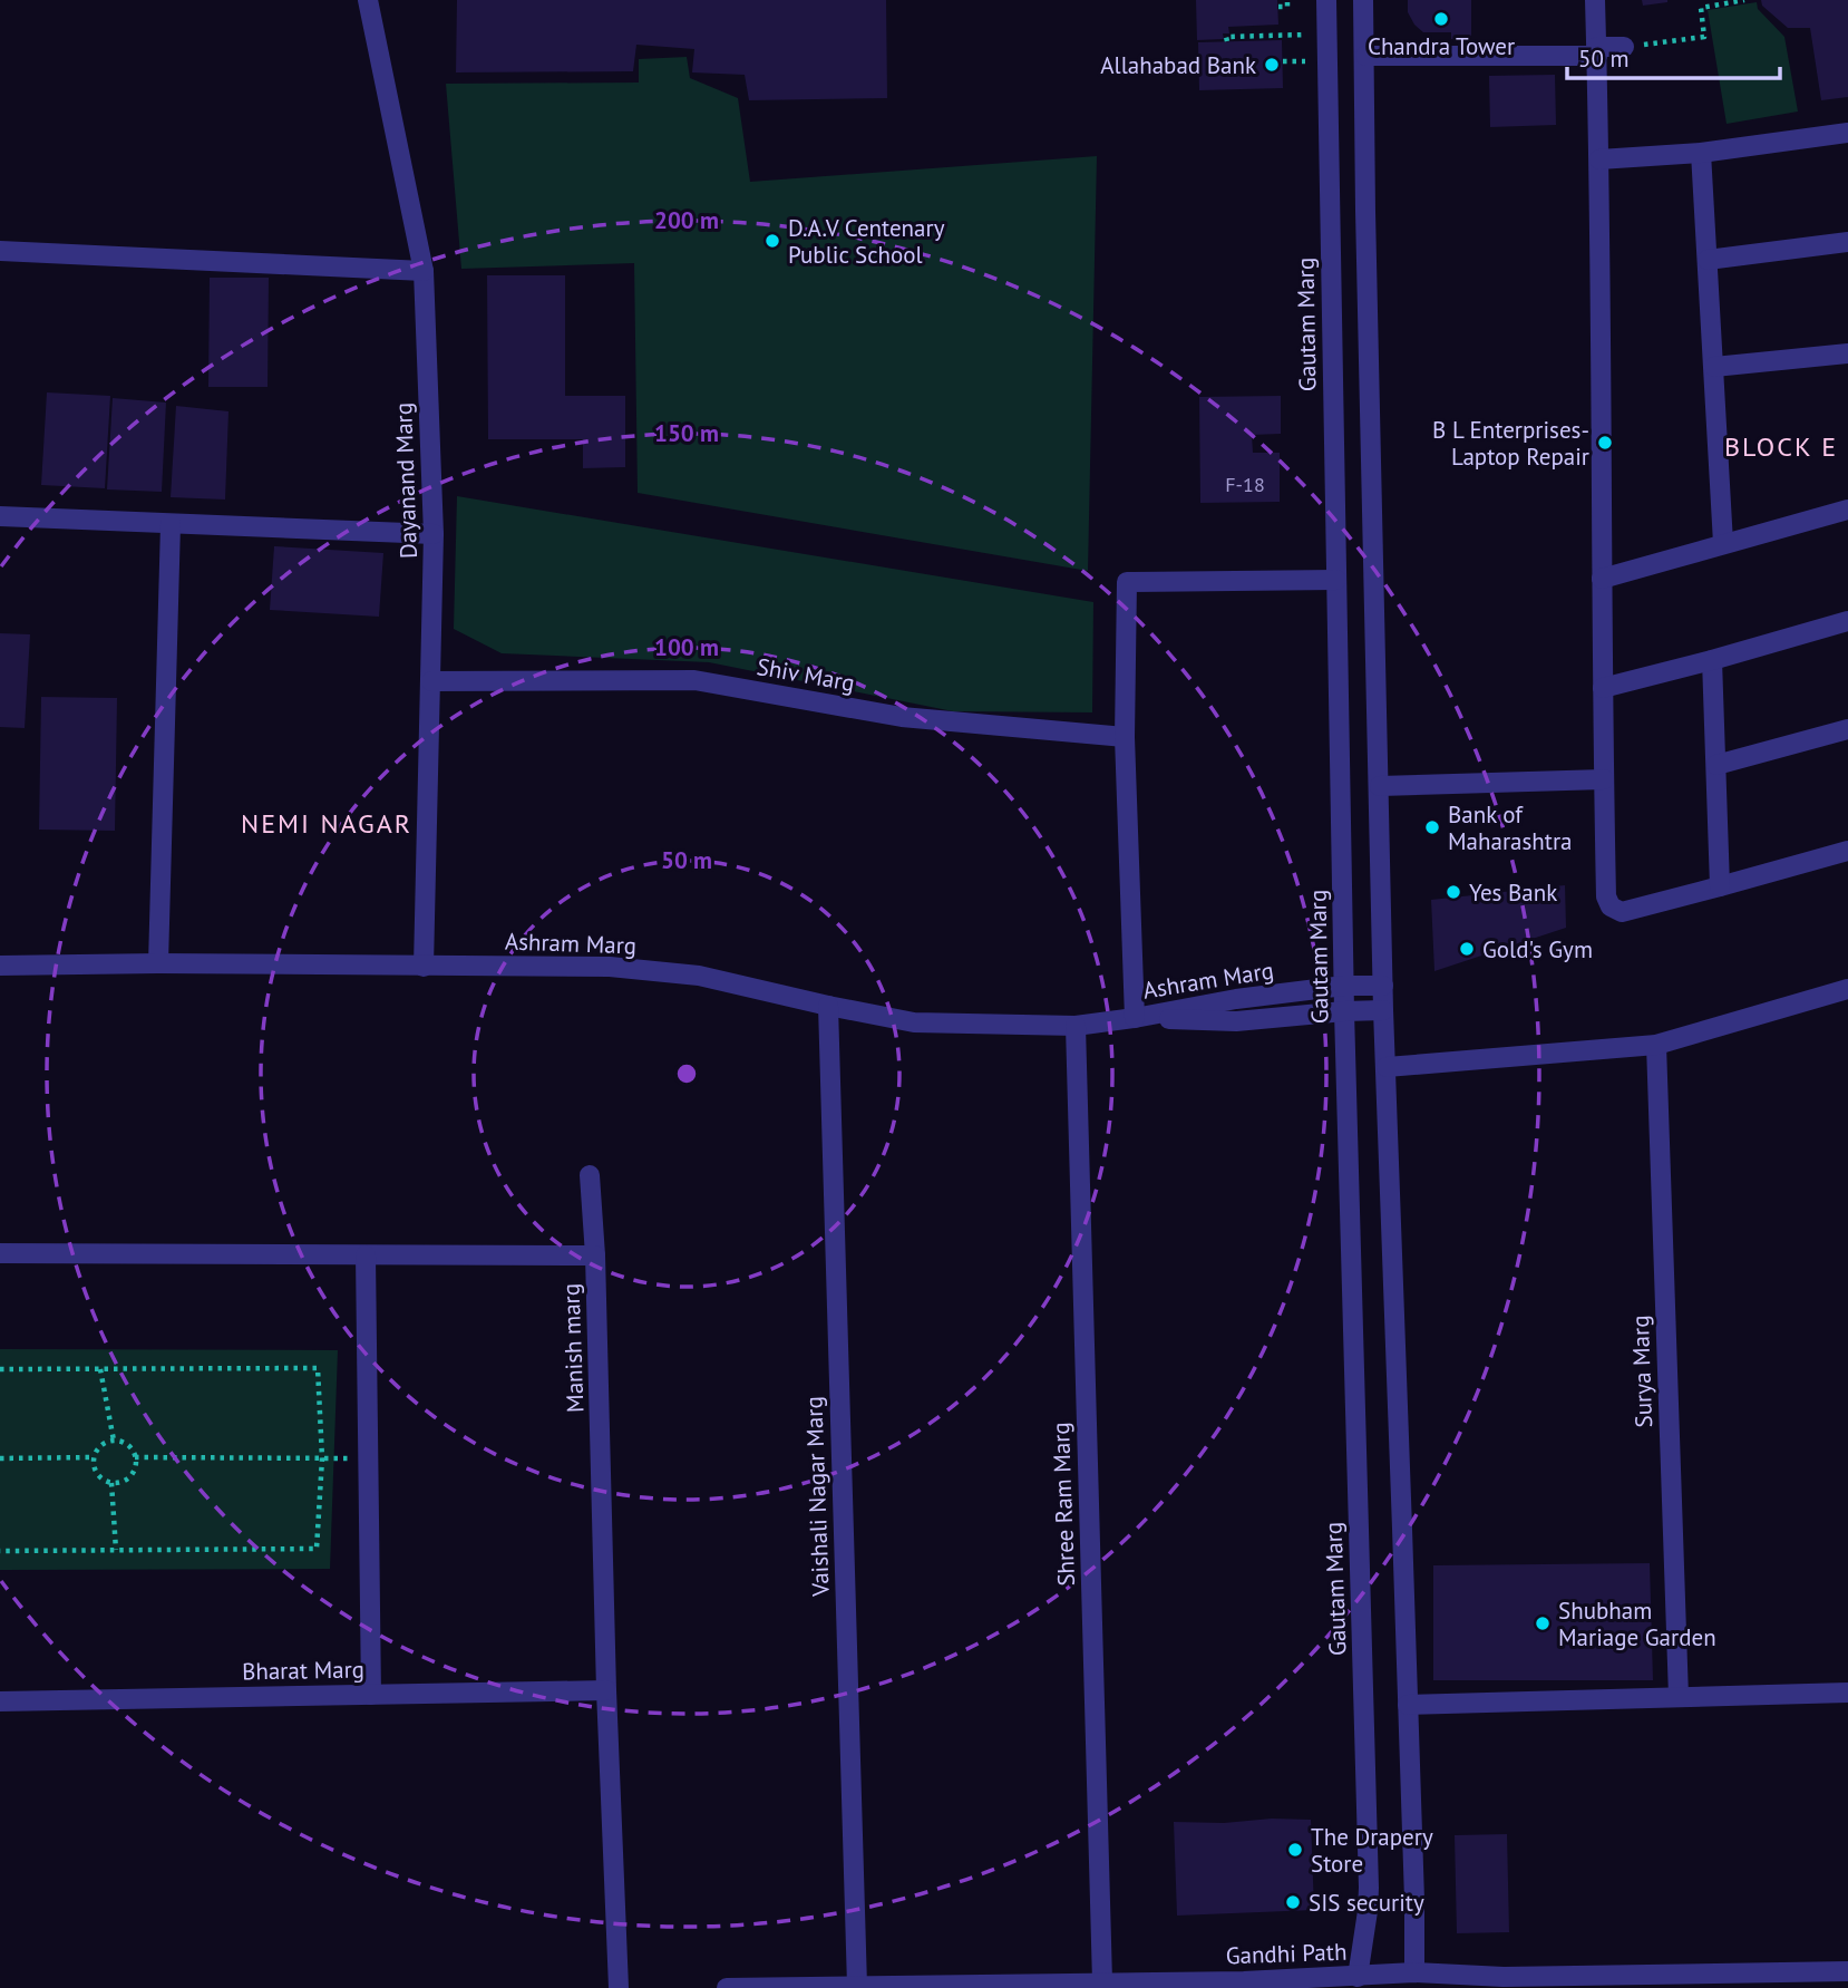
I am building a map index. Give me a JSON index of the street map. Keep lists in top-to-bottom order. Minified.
{"streets":{"street":["Gautam Marg","Dayanand Marg","Shiv Marg","Ashram Marg","Manish marg","Surya Marg","Vaishali Nagar Marg","Shree Ram Marg","Bharat Marg","Gandhi Path"]},"crossings":[["Gautam Marg","Ashram Marg"],["Gautam Marg","Gandhi Path"],["Dayanand Marg","Shiv Marg"],["Dayanand Marg","Ashram Marg"],["Ashram Marg","Vaishali Nagar Marg"],["Ashram Marg","Shree Ram Marg"],["Manish marg","Bharat Marg"],["Vaishali Nagar Marg","Gandhi Path"],["Shree Ram Marg","Gandhi Path"]],"districts":["BLOCK E","NEMI NAGAR"],"places":["Chandra Tower","Allahabad Bank","D.A.V Centenary Public School","B L Enterprises- Laptop Repair","Bank of Maharashtra","Yes Bank","Gold's Gym","Shubham Mariage Garden","The Drapery Store","SIS security"],"house_numbers":["F-18"],"scale_bar":"50 m","rings":["200 m","150 m","100 m","50 m"]}
